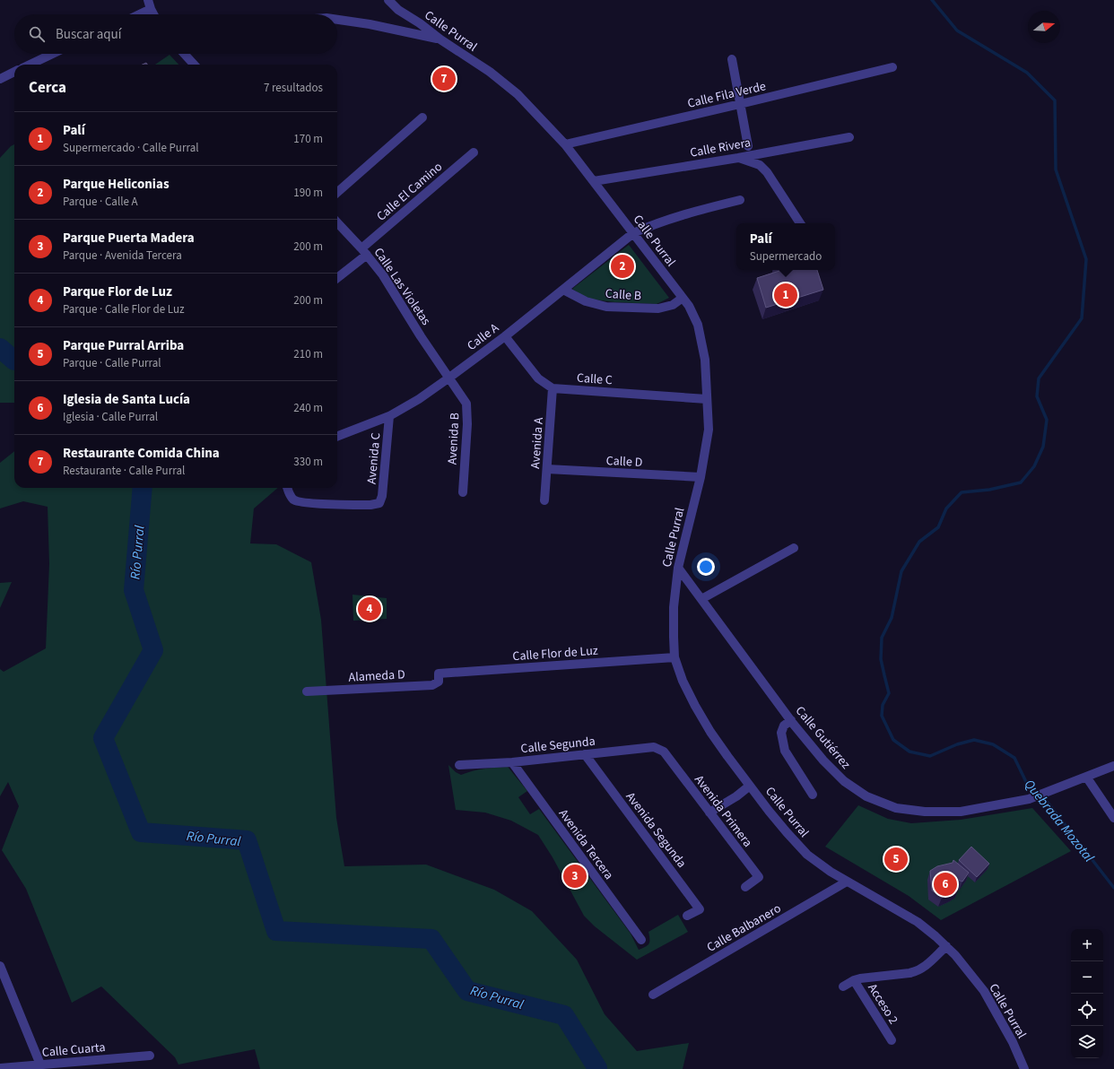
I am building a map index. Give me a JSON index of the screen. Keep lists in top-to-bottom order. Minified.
{"streets":{"street":["Calle Purral","Calle Fila Verde","Calle Rivera","Calle El Camino","Calle Las Violetas","Calle B","Calle A","Calle C","Avenida B","Avenida A","Avenida C","Calle D","Calle Flor de Luz","Alameda D","Calle Gutiérrez","Calle Segunda","Avenida Primera","Avenida Segunda","Avenida Tercera","Calle Balbanero","Acceso 2","Calle Cuarta"]},"crossings":[["Calle Purral","Calle Fila Verde"],["Calle Purral","Calle Rivera"],["Calle Purral","Calle B"],["Calle Purral","Calle A"],["Calle Purral","Calle C"],["Calle Purral","Calle D"],["Calle Purral","Calle Flor de Luz"],["Calle Purral","Calle Gutiérrez"],["Calle Purral","Calle Balbanero"],["Calle El Camino","Calle Las Violetas"],["Calle Las Violetas","Avenida B"],["Calle B","Calle A"],["Calle A","Avenida B"],["Calle A","Avenida C"],["Calle C","Avenida A"],["Avenida A","Calle D"],["Calle Flor de Luz","Alameda D"],["Calle Segunda","Avenida Primera"],["Calle Segunda","Avenida Segunda"],["Calle Segunda","Avenida Tercera"]],"water":["Río Purral","Quebrada Mozotal"],"north":"right","page":{"search":"Buscar aquí","heading":["Cerca","7 resultados"],"pins":["7","2","1","4","5","3","6"],"list":[{"mark":"1","name":"Palí","note":"Supermercado · Calle Purral","value":"170 m"},{"mark":"2","name":"Parque Heliconias","note":"Parque · Calle A","value":"190 m"},{"mark":"3","name":"Parque Puerta Madera","note":"Parque · Avenida Tercera","value":"200 m"},{"mark":"4","name":"Parque Flor de Luz","note":"Parque · Calle Flor de Luz","value":"200 m"},{"mark":"5","name":"Parque Purral Arriba","note":"Parque · Calle Purral","value":"210 m"},{"mark":"6","name":"Iglesia de Santa Lucía","note":"Iglesia · Calle Purral","value":"240 m"},{"mark":"7","name":"Restaurante Comida China","note":"Restaurante · Calle Purral","value":"330 m"}],"popup":["Palí","Supermercado"],"map_buttons":["+","−"]}}
